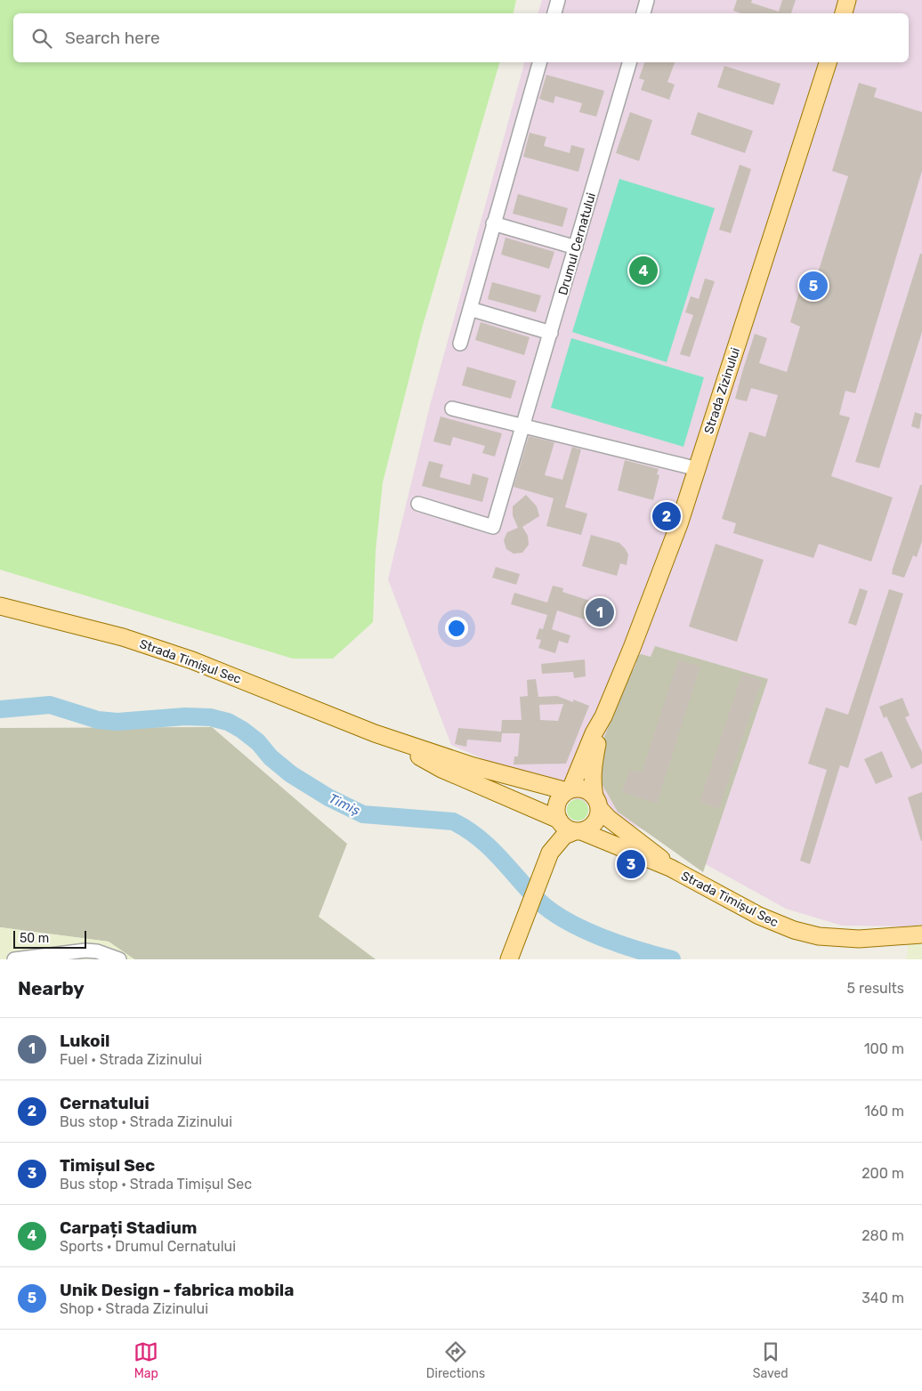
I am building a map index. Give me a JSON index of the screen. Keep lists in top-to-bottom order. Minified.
{"streets":{"main road":["Strada Zizinului","Strada Timișul Sec"],"street":["Drumul Cernatului"]},"crossings":[["Strada Zizinului","Strada Timișul Sec"]],"water":["Timiș"],"scale_bar":"50 m","page":{"search":"Search here","pins":["4","5","2","1","3"],"scale":"50 m","heading":["Nearby","5 results"],"list":[{"mark":"1","name":"Lukoil","note":"Fuel · Strada Zizinului","value":"100 m"},{"mark":"2","name":"Cernatului","note":"Bus stop · Strada Zizinului","value":"160 m"},{"mark":"3","name":"Timișul Sec","note":"Bus stop · Strada Timișul Sec","value":"200 m"},{"mark":"4","name":"Carpați Stadium","note":"Sports · Drumul Cernatului","value":"280 m"},{"mark":"5","name":"Unik Design - fabrica mobila","note":"Shop · Strada Zizinului","value":"340 m"}],"nav":["Map","Directions","Saved"]}}
